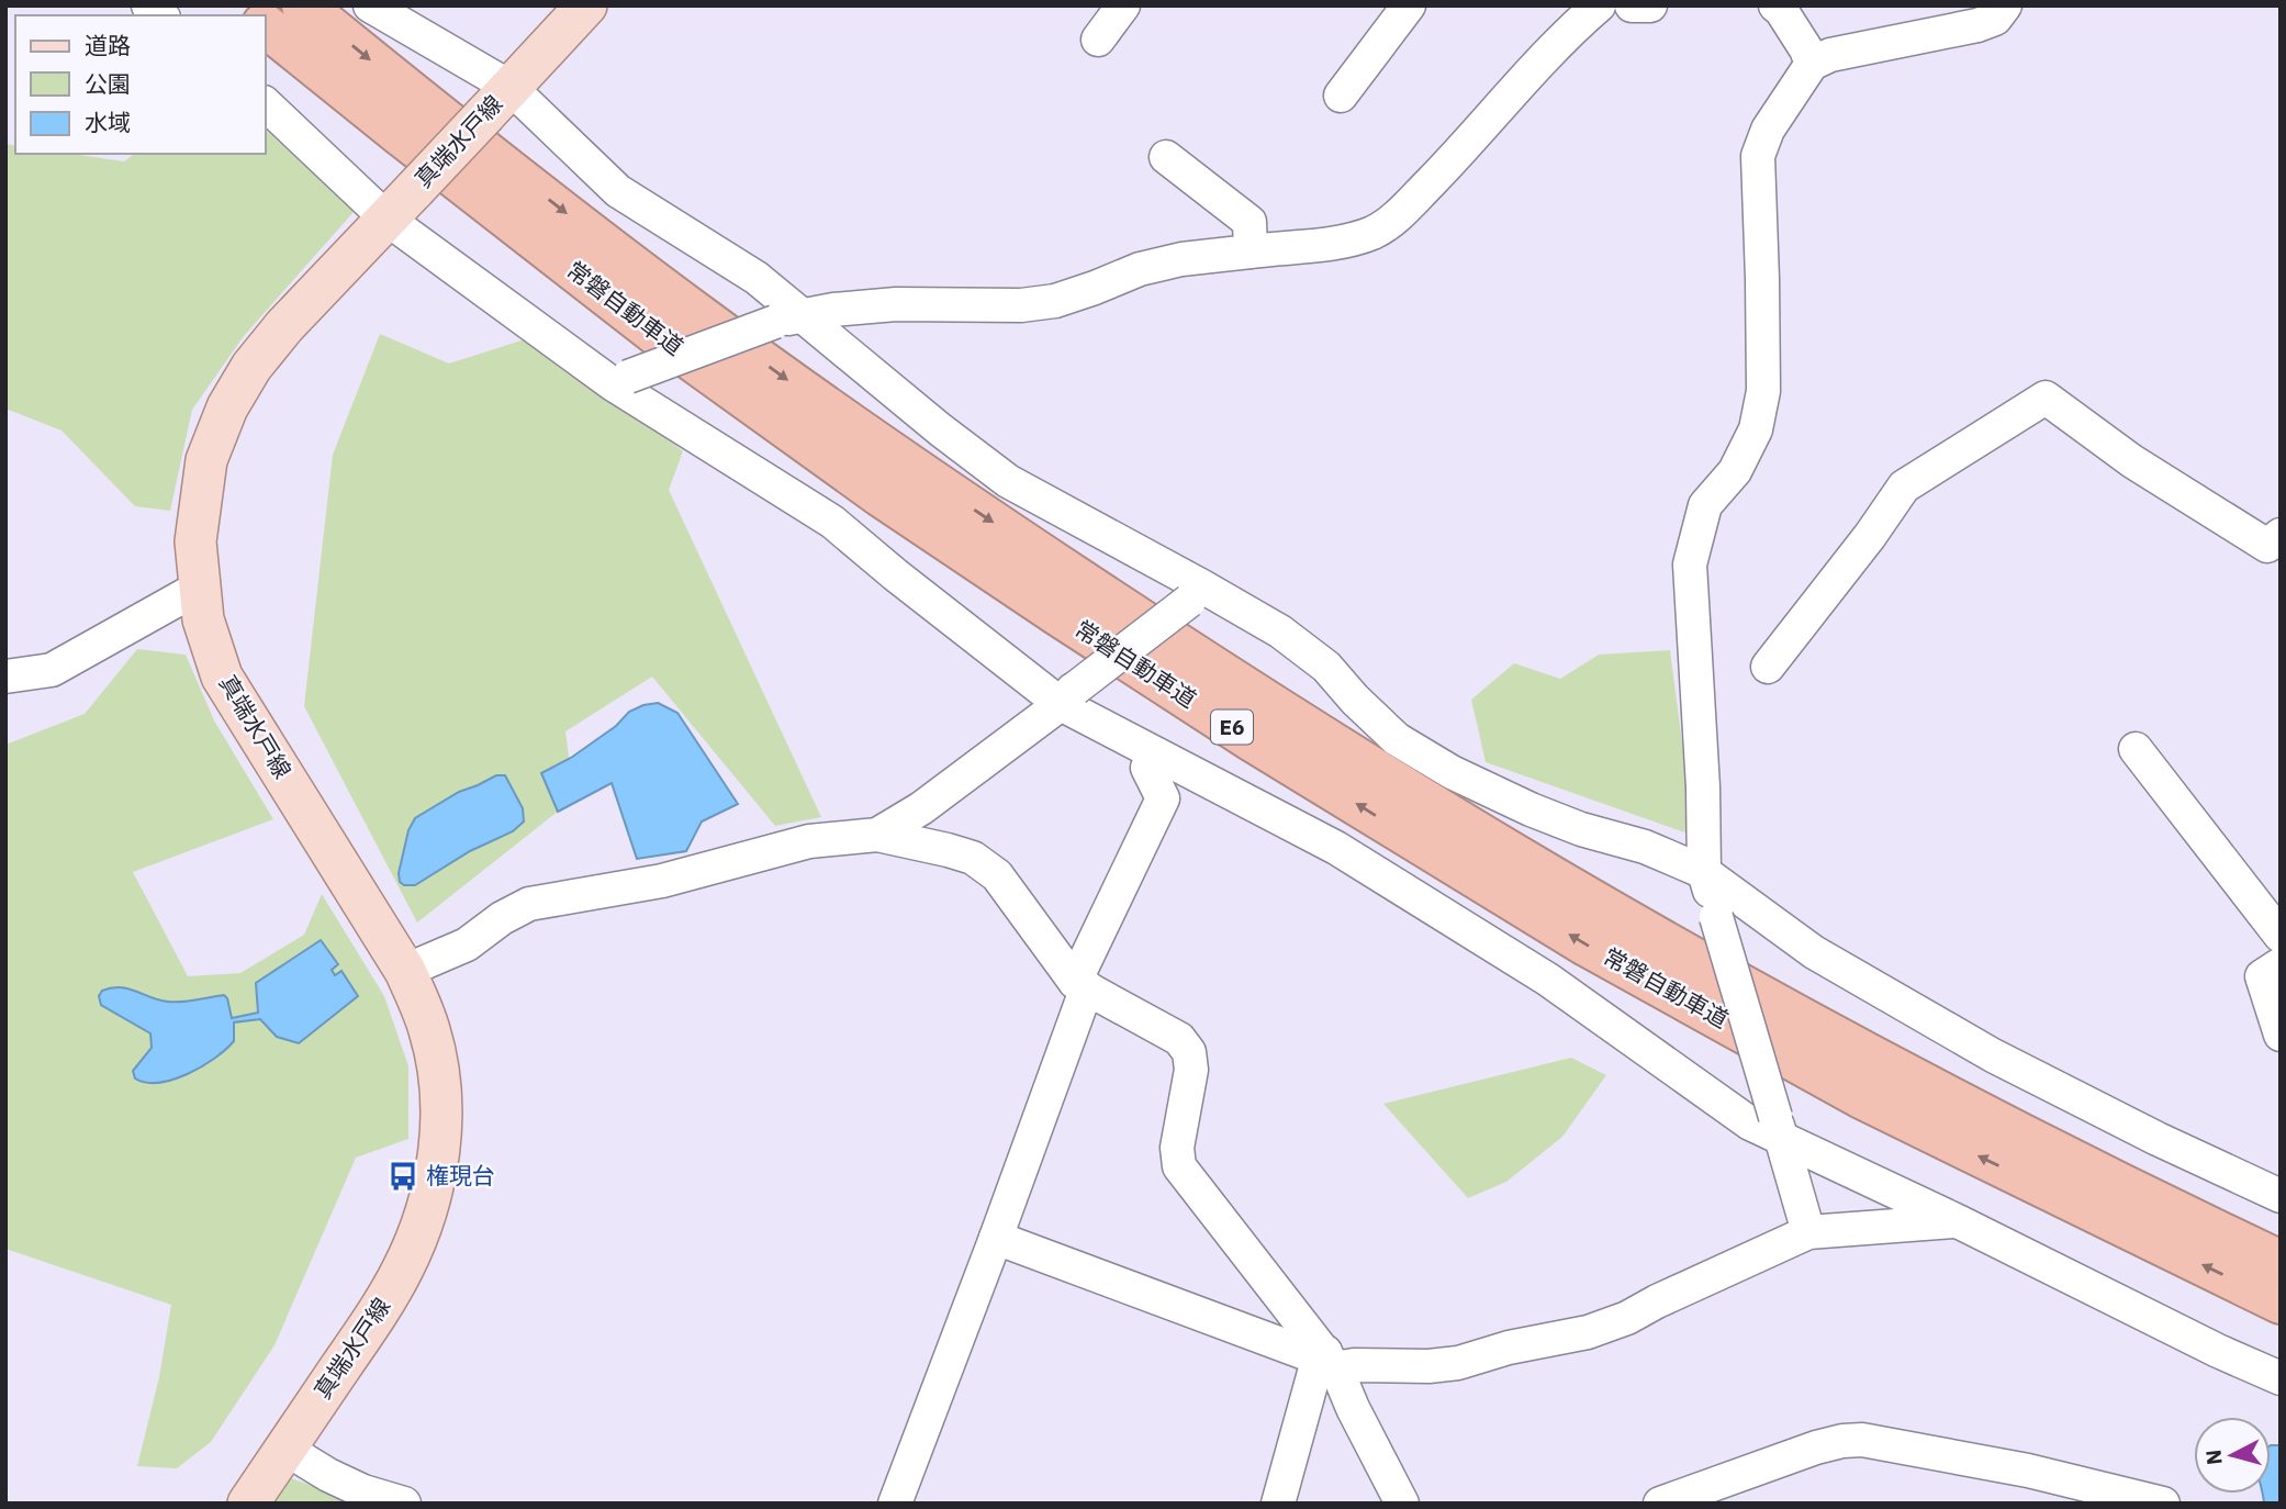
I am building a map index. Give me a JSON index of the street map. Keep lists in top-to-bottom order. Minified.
{"streets":{"highway":["常磐自動車道","E6"],"main road":["真端水戸線"]},"places":{"bus stop":["権現台"]},"legend":["道路","公園","水域"],"north":"left"}
